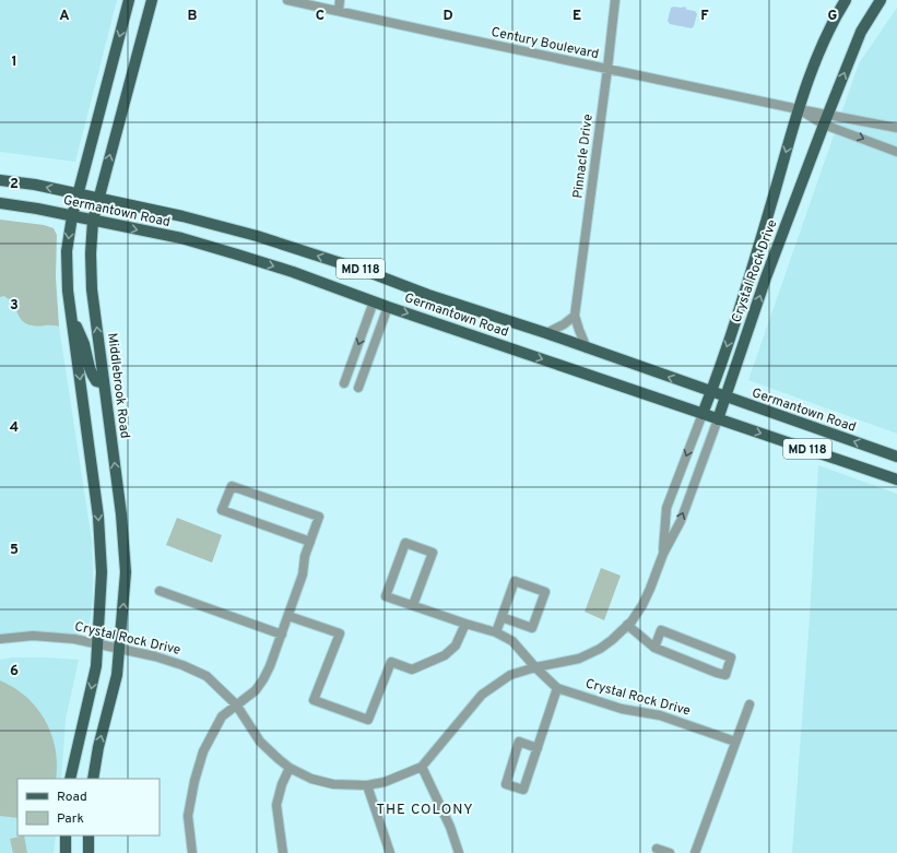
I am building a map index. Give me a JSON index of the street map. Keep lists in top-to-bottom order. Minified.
{"streets":{"main road":["Germantown Road","MD 118","Crystal Rock Drive","Middlebrook Road"],"street":["Century Boulevard","Pinnacle Drive"]},"crossings":[["Century Boulevard","Pinnacle Drive"],["Century Boulevard","Crystal Rock Drive"],["Pinnacle Drive","Germantown Road"],["Germantown Road","Crystal Rock Drive"],["Germantown Road","Middlebrook Road"],["Crystal Rock Drive","Middlebrook Road"]],"districts":["THE COLONY"],"legend":["Road","Park"],"grid":{"columns":["A","B","C","D","E","F","G"],"rows":["1","2","3","4","5","6"]}}
